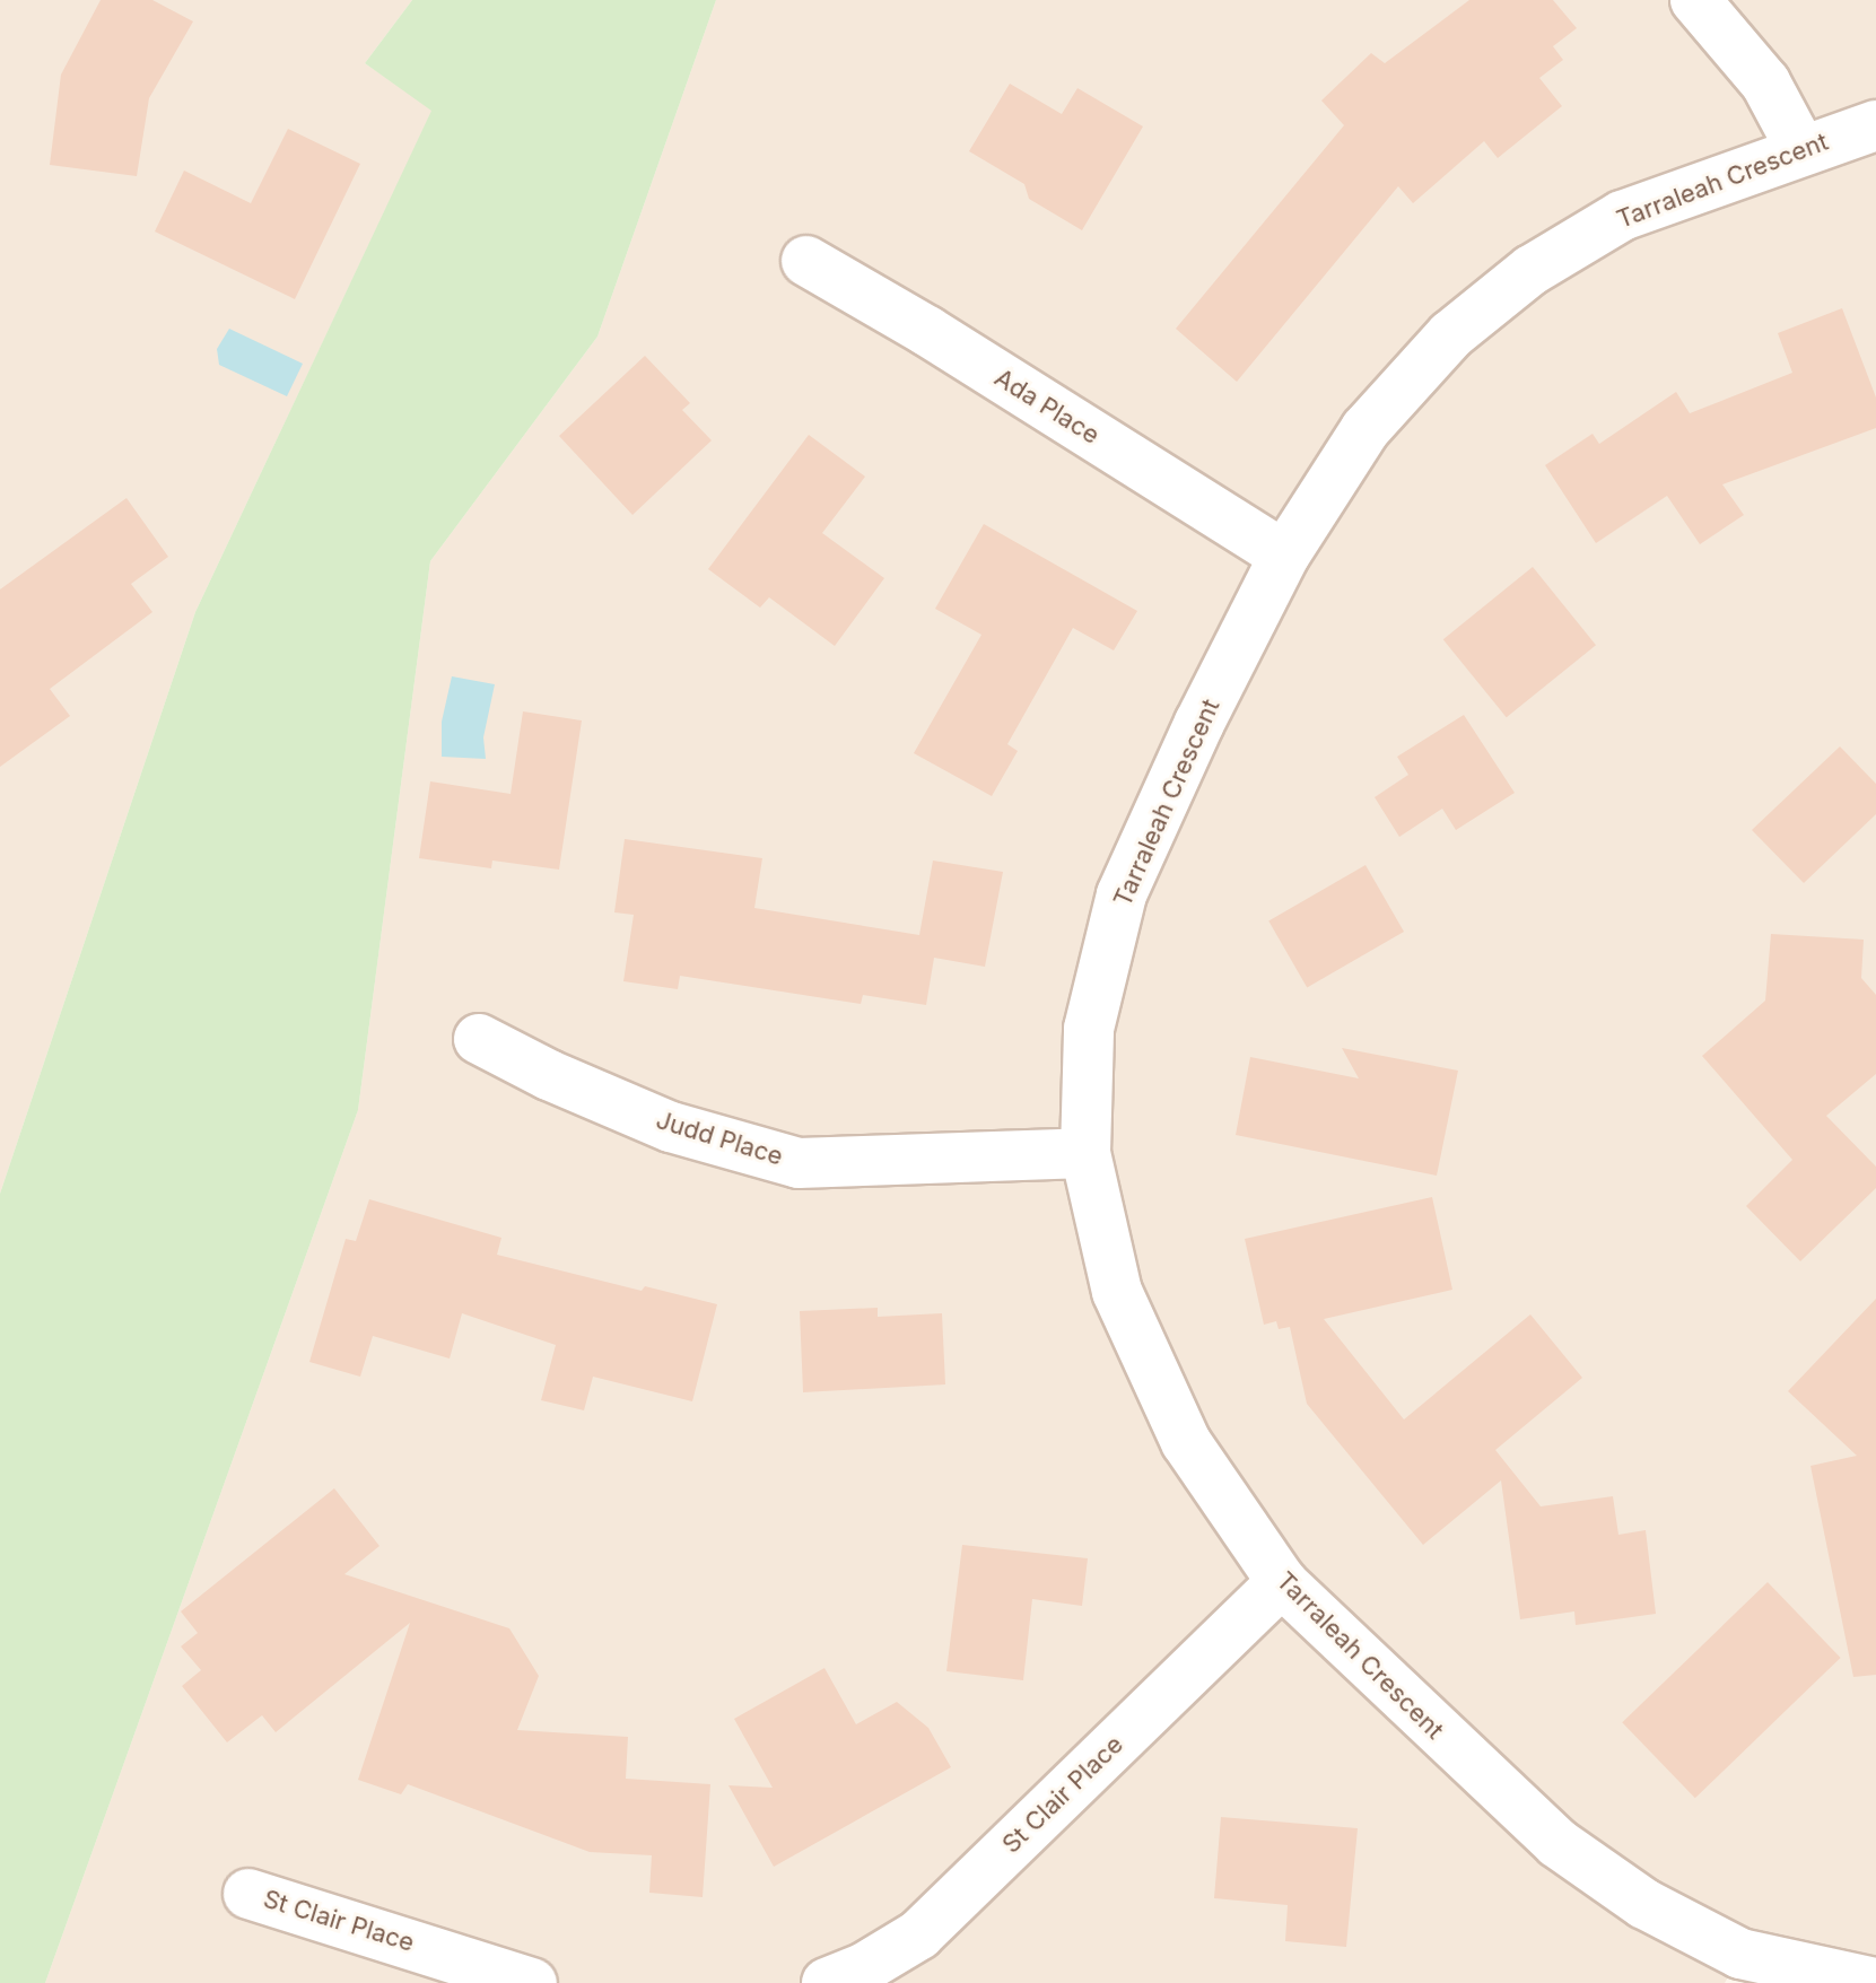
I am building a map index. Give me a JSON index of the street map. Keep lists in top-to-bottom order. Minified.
{"streets":{"street":["Tarraleah Crescent","Ada Place","Judd Place","St Clair Place"]},"crossings":[["Tarraleah Crescent","Ada Place"],["Tarraleah Crescent","Judd Place"],["Tarraleah Crescent","St Clair Place"]]}
